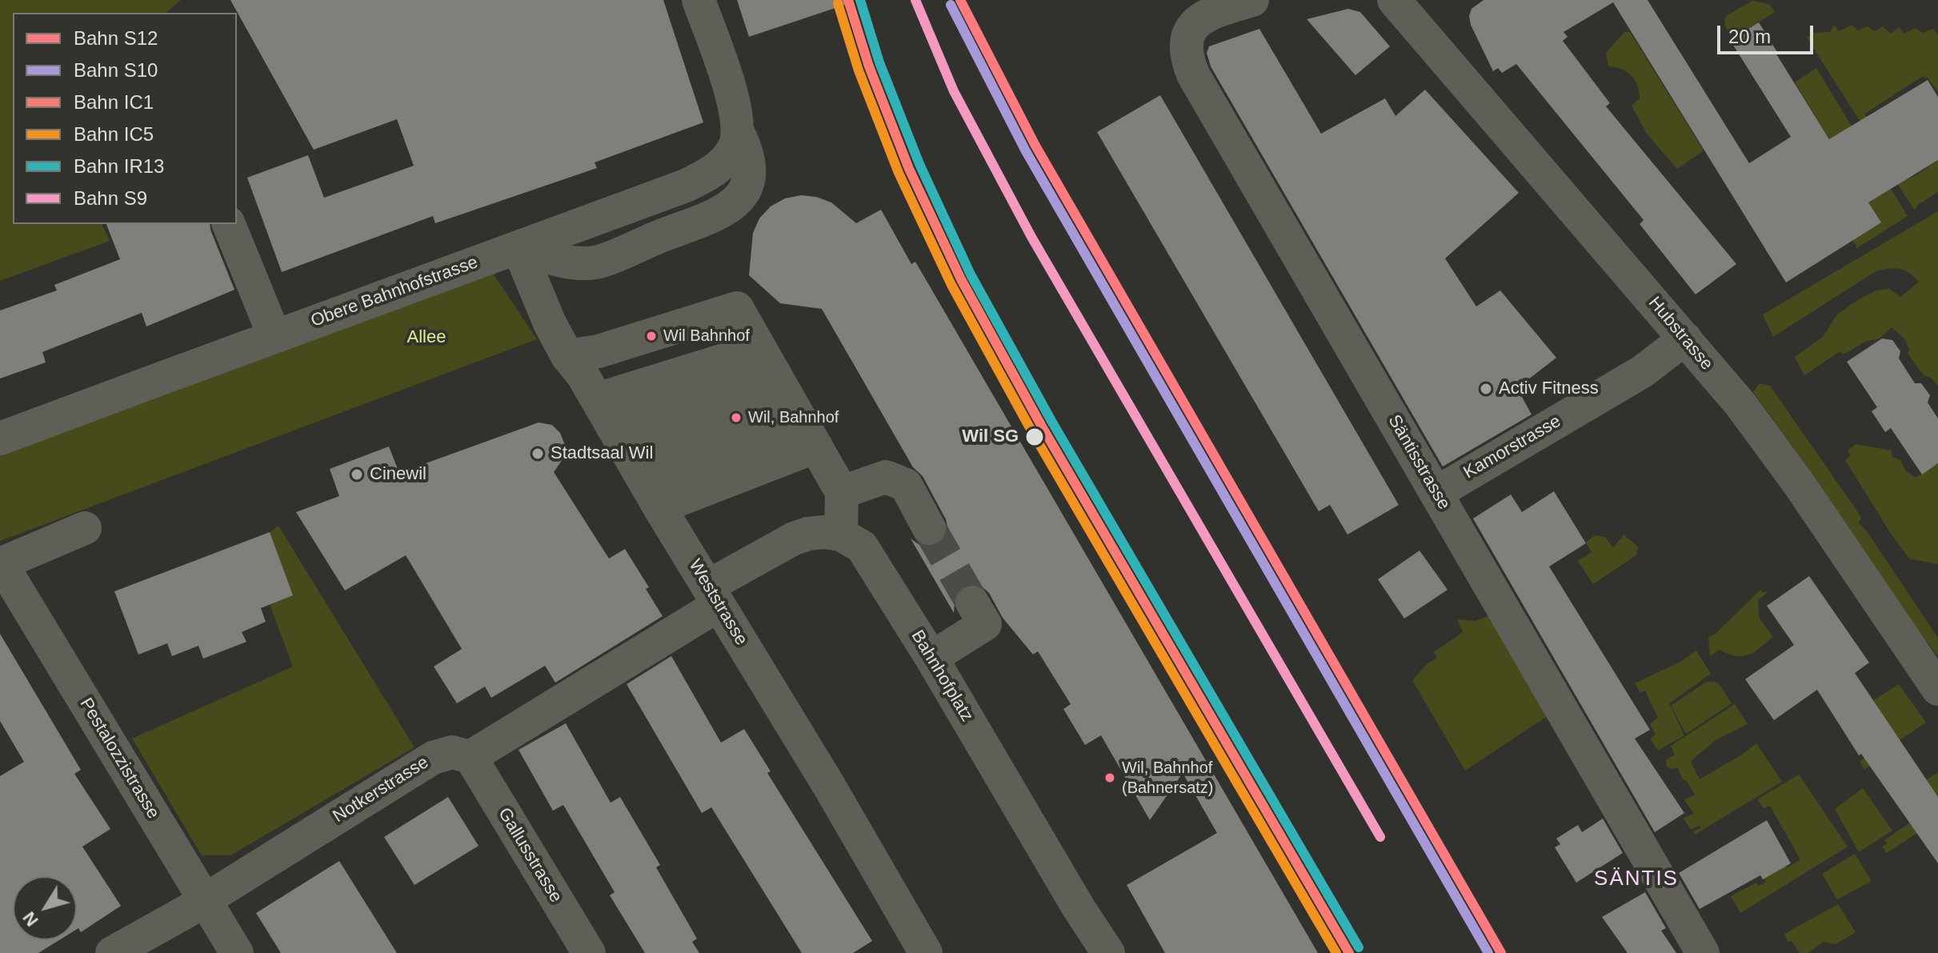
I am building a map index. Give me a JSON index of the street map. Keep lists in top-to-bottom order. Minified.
{"streets":{"street":["Obere Bahnhofstrasse","Hubstrasse","Kamorstrasse","Säntisstrasse","Weststrasse","Bahnhofplatz","Pestalozzistrasse","Notkerstrasse","Gallusstrasse"]},"crossings":[["Obere Bahnhofstrasse","Weststrasse"],["Hubstrasse","Kamorstrasse"],["Kamorstrasse","Säntisstrasse"],["Pestalozzistrasse","Notkerstrasse"],["Notkerstrasse","Gallusstrasse"]],"districts":["SÄNTIS"],"parks":["Allee"],"places":["Wil Bahnhof","Activ Fitness","Wil, Bahnhof","Wil SG","Stadtsaal Wil","Cinewil","Wil, Bahnhof (Bahnersatz)"],"lines":["rail line S12","rail line IC1","rail line IR13","rail line S9","rail line IC5","rail line S10"],"legend":["Bahn S12","Bahn S10","Bahn IC1","Bahn IC5","Bahn IR13","Bahn S9"],"scale_bar":"20 m","north":"bottom left"}
